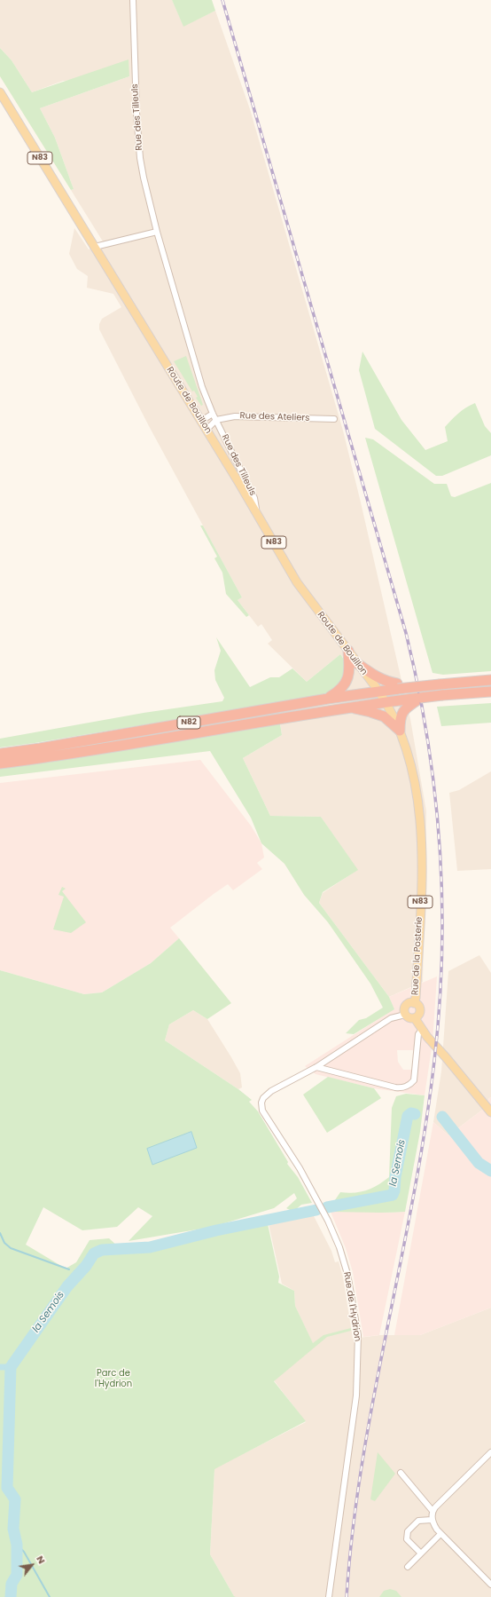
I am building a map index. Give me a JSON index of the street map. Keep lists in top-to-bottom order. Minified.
{"streets":{"highway":["N82"],"main road":["N83","Route de Bouillon","Rue de la Posterie"],"street":["Rue des Tilleuls","Rue des Ateliers","Rue de l'Hydrion"]},"crossings":[["Rue des Tilleuls","Route de Bouillon"],["Rue des Tilleuls","Rue des Ateliers"],["Route de Bouillon","N82"],["Route de Bouillon","Rue de la Posterie"],["N82","Rue de la Posterie"],["Rue de la Posterie","Rue de l'Hydrion"]],"water":["la Semois"],"parks":["Parc de l'Hydrion"],"north":"top right"}
